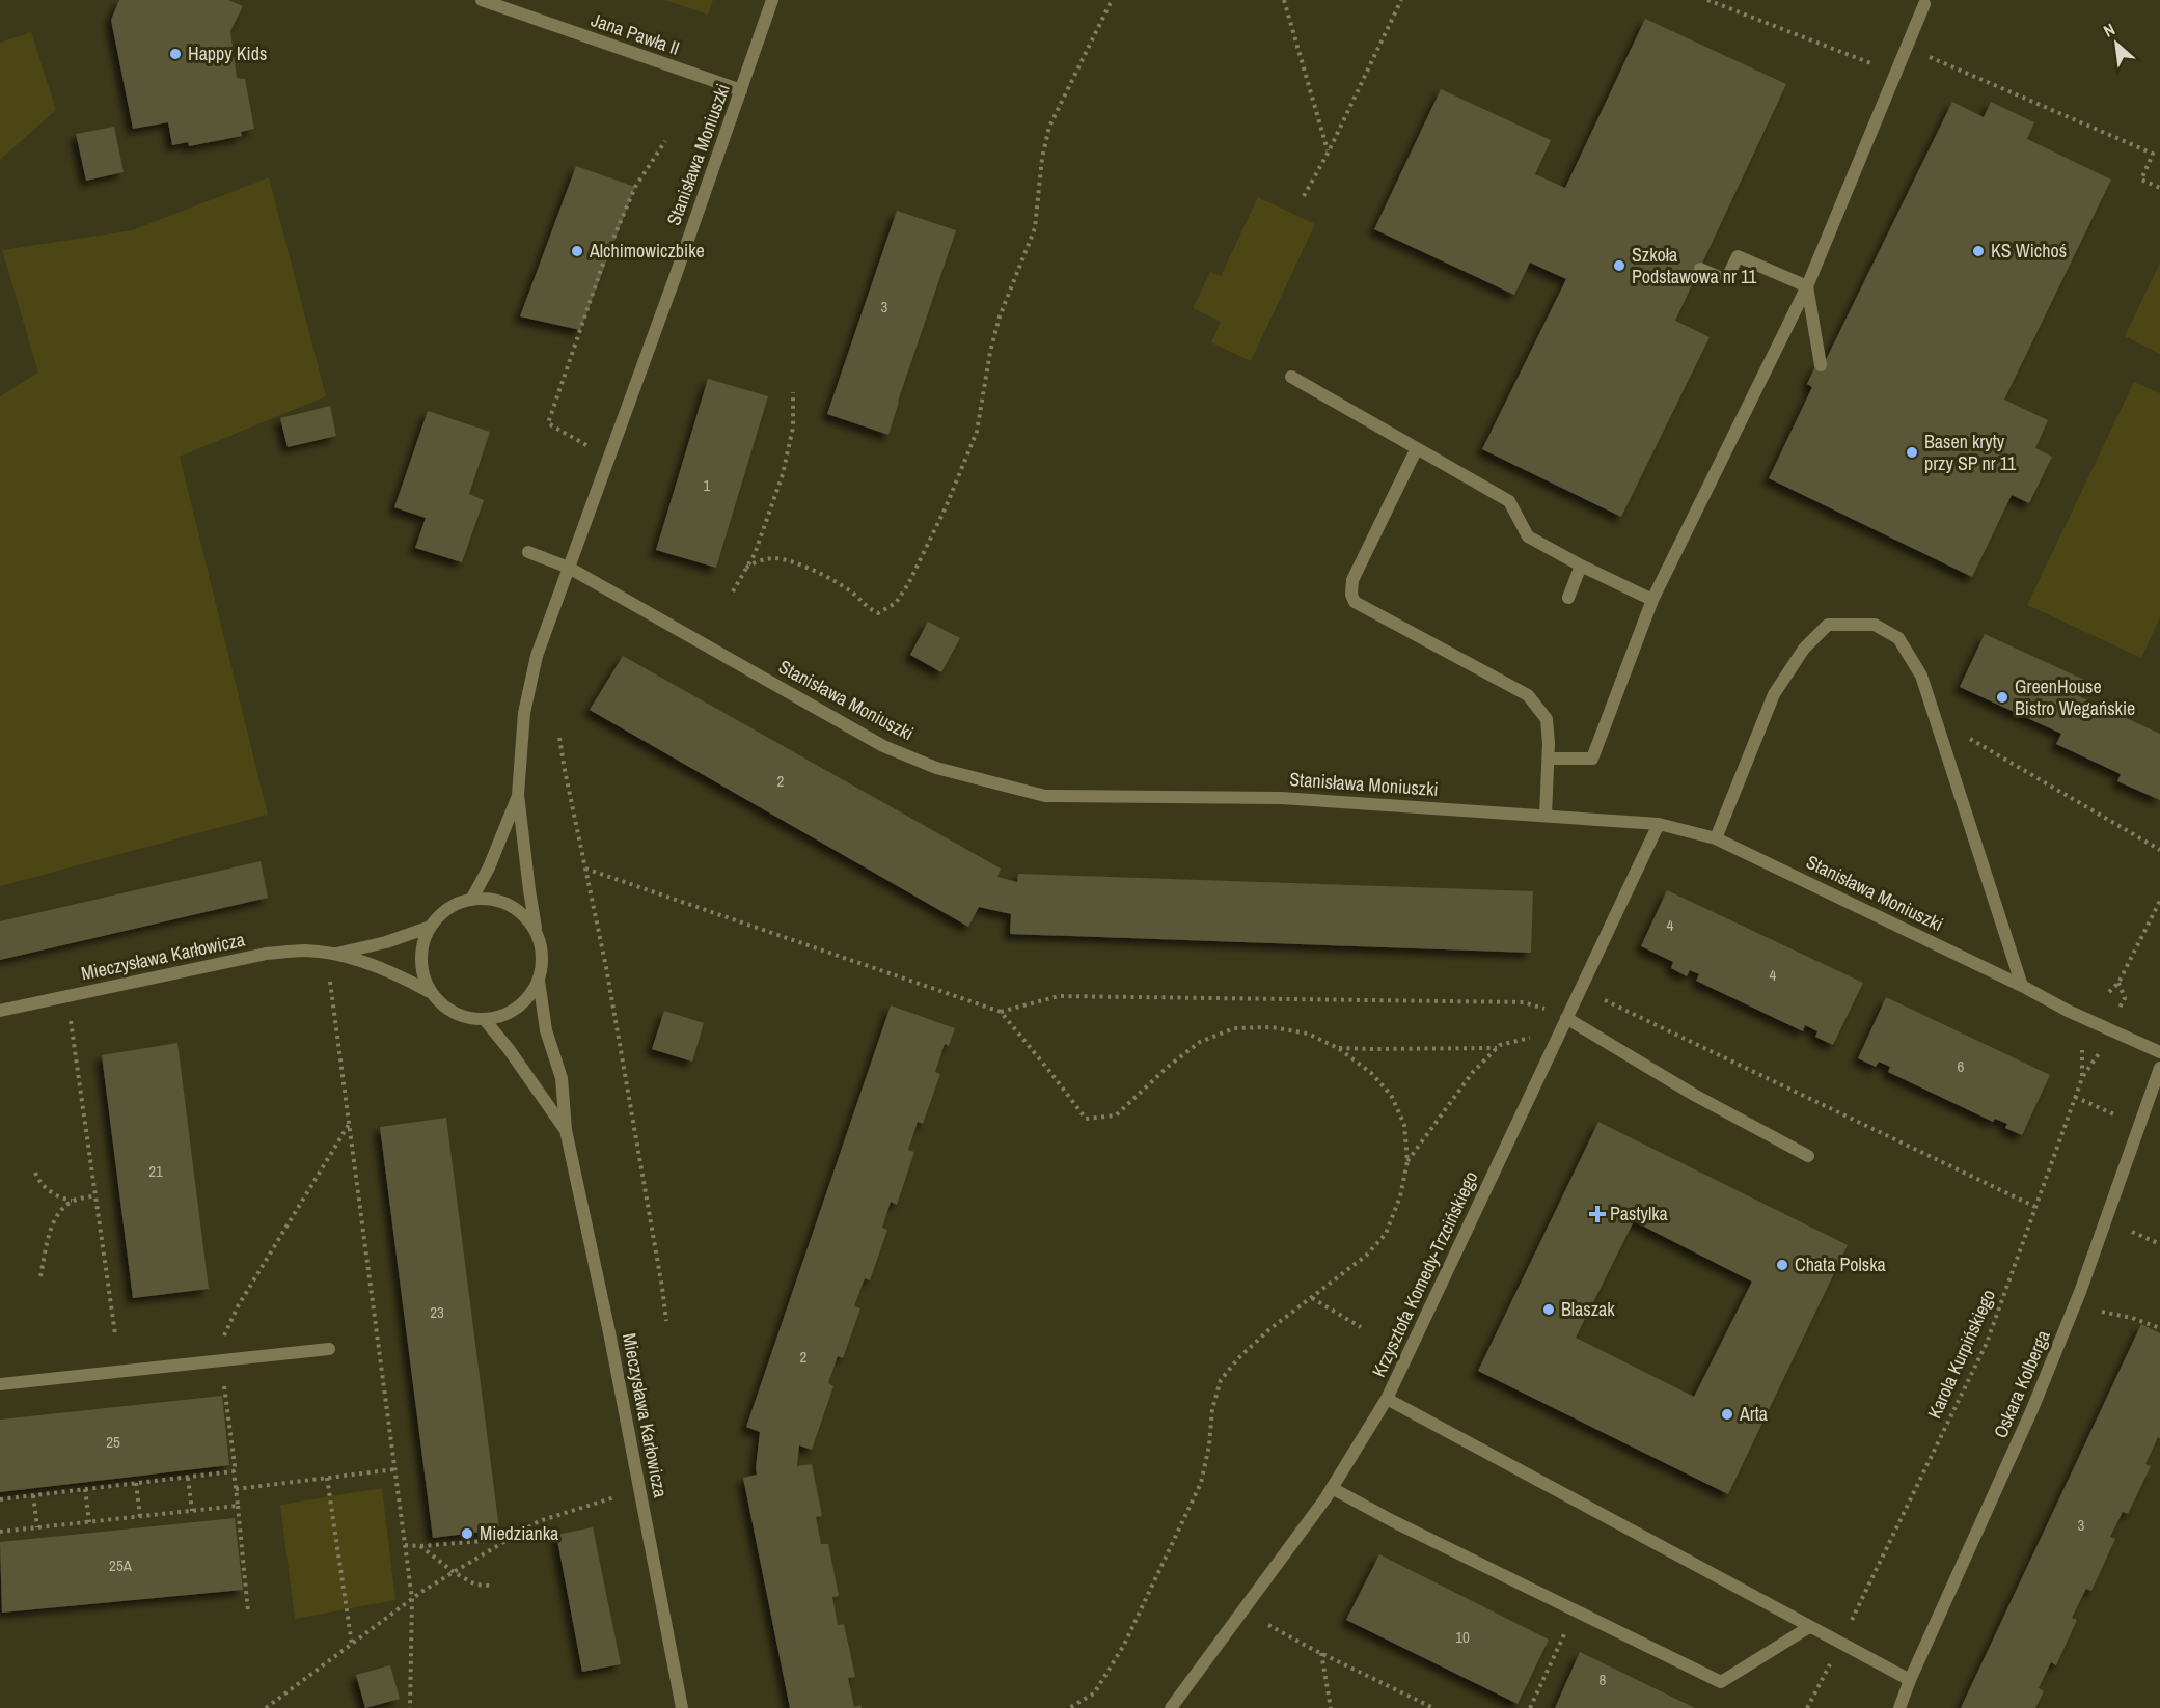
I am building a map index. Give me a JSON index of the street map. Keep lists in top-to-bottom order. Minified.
{"streets":{"street":["Jana Pawła II","Stanisława Moniuszki","Mieczysława Karłowicza","Krzysztofa Komedy-Trzcińskiego","Oskara Kolberga"],"path":["Karola Kurpińskiego"]},"crossings":[["Jana Pawła II","Stanisława Moniuszki"],["Stanisława Moniuszki","Mieczysława Karłowicza"],["Stanisława Moniuszki","Krzysztofa Komedy-Trzcińskiego"]],"places":{"other":["Happy Kids","Alchimowiczbike","KS Wichoś","Szkoła Podstawowa nr 11","Basen kryty przy SP nr 11","GreenHouse Bistro Wegańskie","Chata Polska","Blaszak","Arta","Miedzianka"],"health":["Pastylka"]},"house_numbers":["3","1","2","4","4","6","21","23","2","25","3","25A","10","8"],"north":"top left"}
